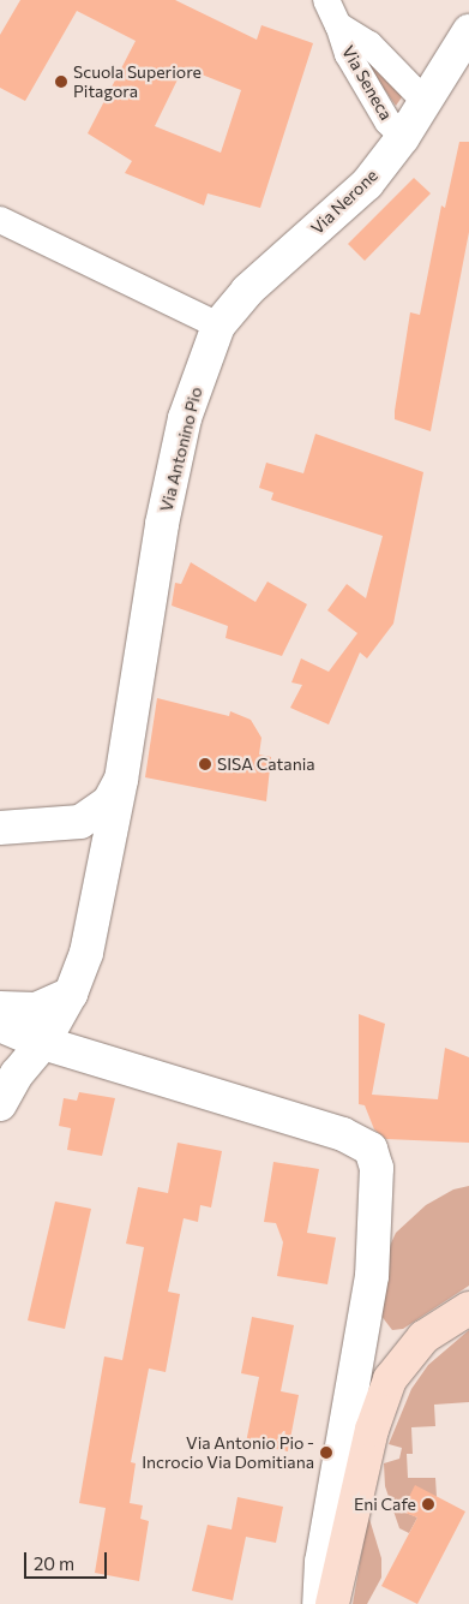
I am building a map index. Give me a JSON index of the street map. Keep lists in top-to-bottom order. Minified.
{"streets":{"street":["Via Seneca","Via Nerone","Via Antonino Pio"]},"crossings":[["Via Seneca","Via Nerone"],["Via Nerone","Via Antonino Pio"]],"places":["Scuola Superiore Pitagora","SISA Catania","Via Antonio Pio - Incrocio Via Domitiana","Eni Cafe"],"scale_bar":"20 m"}
